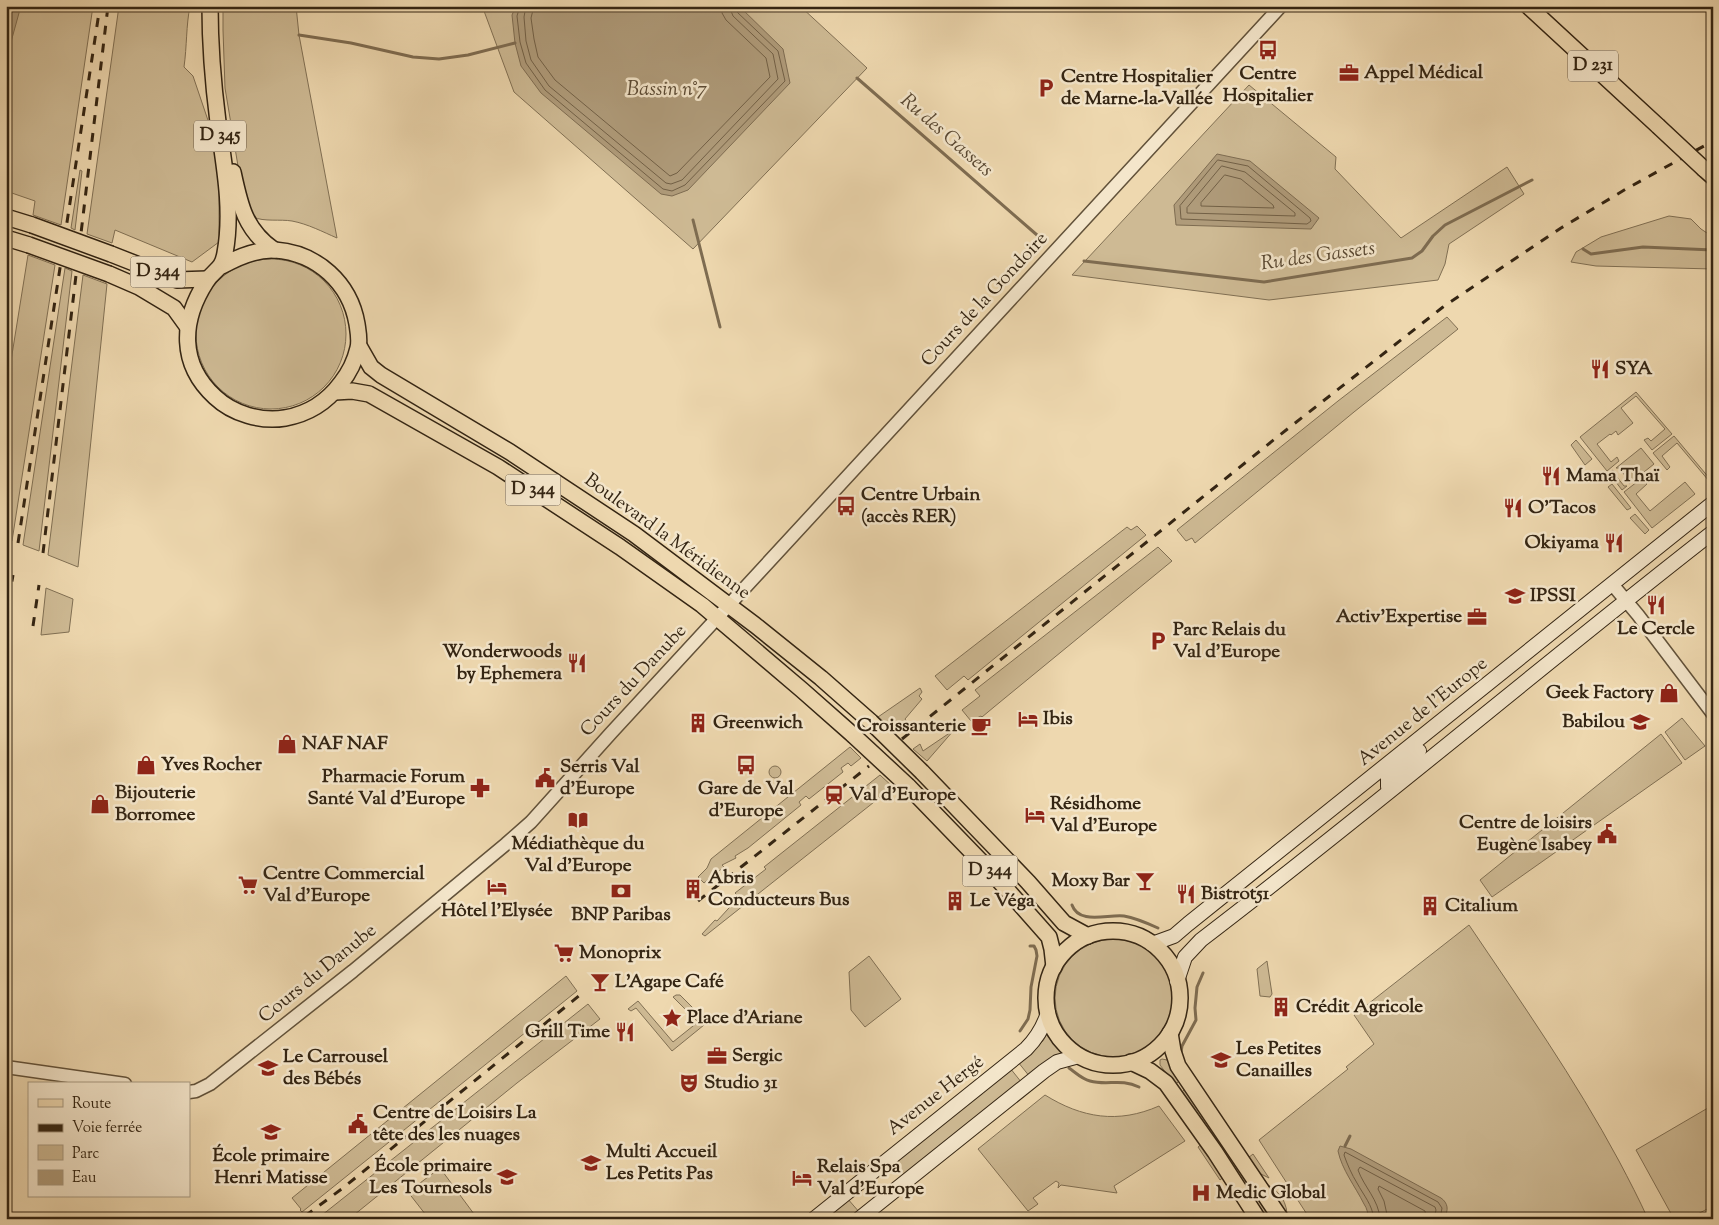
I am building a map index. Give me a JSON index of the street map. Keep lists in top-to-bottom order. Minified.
{"streets":{"main road":["D 231","D 345","D 344","Boulevard la Méridienne","Avenue de l'Europe","Avenue Hergé"],"street":["Cours de la Gondoire","Cours du Danube"]},"crossings":[["D 345","D 344"],["D 345","Boulevard la Méridienne"],["D 344","Boulevard la Méridienne"],["Cours de la Gondoire","Boulevard la Méridienne"],["Cours de la Gondoire","Cours du Danube"],["Boulevard la Méridienne","Cours du Danube"],["Boulevard la Méridienne","Avenue de l'Europe"],["Boulevard la Méridienne","Avenue Hergé"],["Avenue de l'Europe","Avenue Hergé"]],"water":["Bassin n°7","Ru des Gassets"],"places":{"bus stop":["Centre Hospitalier","Centre Urbain (accès RER)","Gare de Val d'Europe"],"office":["Appel Médical","Activ'Expertise","Sergic"],"parking":["Centre Hospitalier de Marne-la-Vallée","Parc Relais du Val d'Europe"],"restaurant":["SYA","Mama Thaï","O'Tacos","Okiyama","Le Cercle","Wonderwoods by Ephemera","Bistrot51","Grill Time"],"school or university":["IPSSI","Babilou","Les Petites Canailles","Le Carrousel des Bébés","École primaire Henri Matisse","Multi Accueil Les Petits Pas","École primaire Les Tournesols"],"shop":["Geek Factory","NAF NAF","Yves Rocher","Bijouterie Borromee"],"hotel":["Ibis","Résidhome Val d'Europe","Hôtel l'Elysée","Relais Spa Val d'Europe"],"building":["Greenwich","Abris Conducteurs Bus","Le Véga","Citalium","Crédit Agricole"],"cafe":["Croissanterie"],"public building":["Serris Val d'Europe","Centre de loisirs Eugène Isabey","Centre de Loisirs La tête des les nuages"],"pharmacy":["Pharmacie Forum Santé Val d'Europe"],"station":["Val d'Europe"],"library":["Médiathèque du Val d'Europe"],"bar":["Moxy Bar","L'Agape Café"],"supermarket":["Centre Commercial Val d'Europe","Monoprix"],"bank":["BNP Paribas"],"place":["Place d'Ariane"],"theatre":["Studio 31"],"hospital":["Medic Global"]},"legend":["Route","Voie ferrée","Parc","Eau"]}
